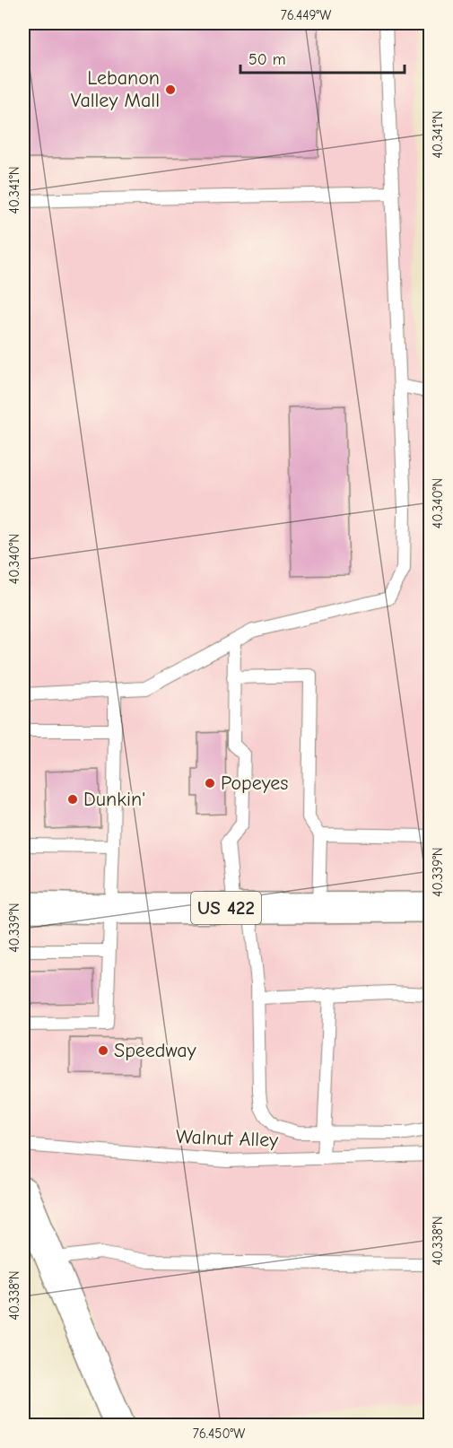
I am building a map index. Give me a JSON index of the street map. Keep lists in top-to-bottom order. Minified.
{"streets":{"main road":["US 422"],"lane":["Walnut Alley"]},"places":["Lebanon Valley Mall","Popeyes","Dunkin'","Speedway"],"scale_bar":"50 m","coordinates":["76.449°W","40.341°N","40.340°N","40.339°N","40.338°N","76.450°W"]}
